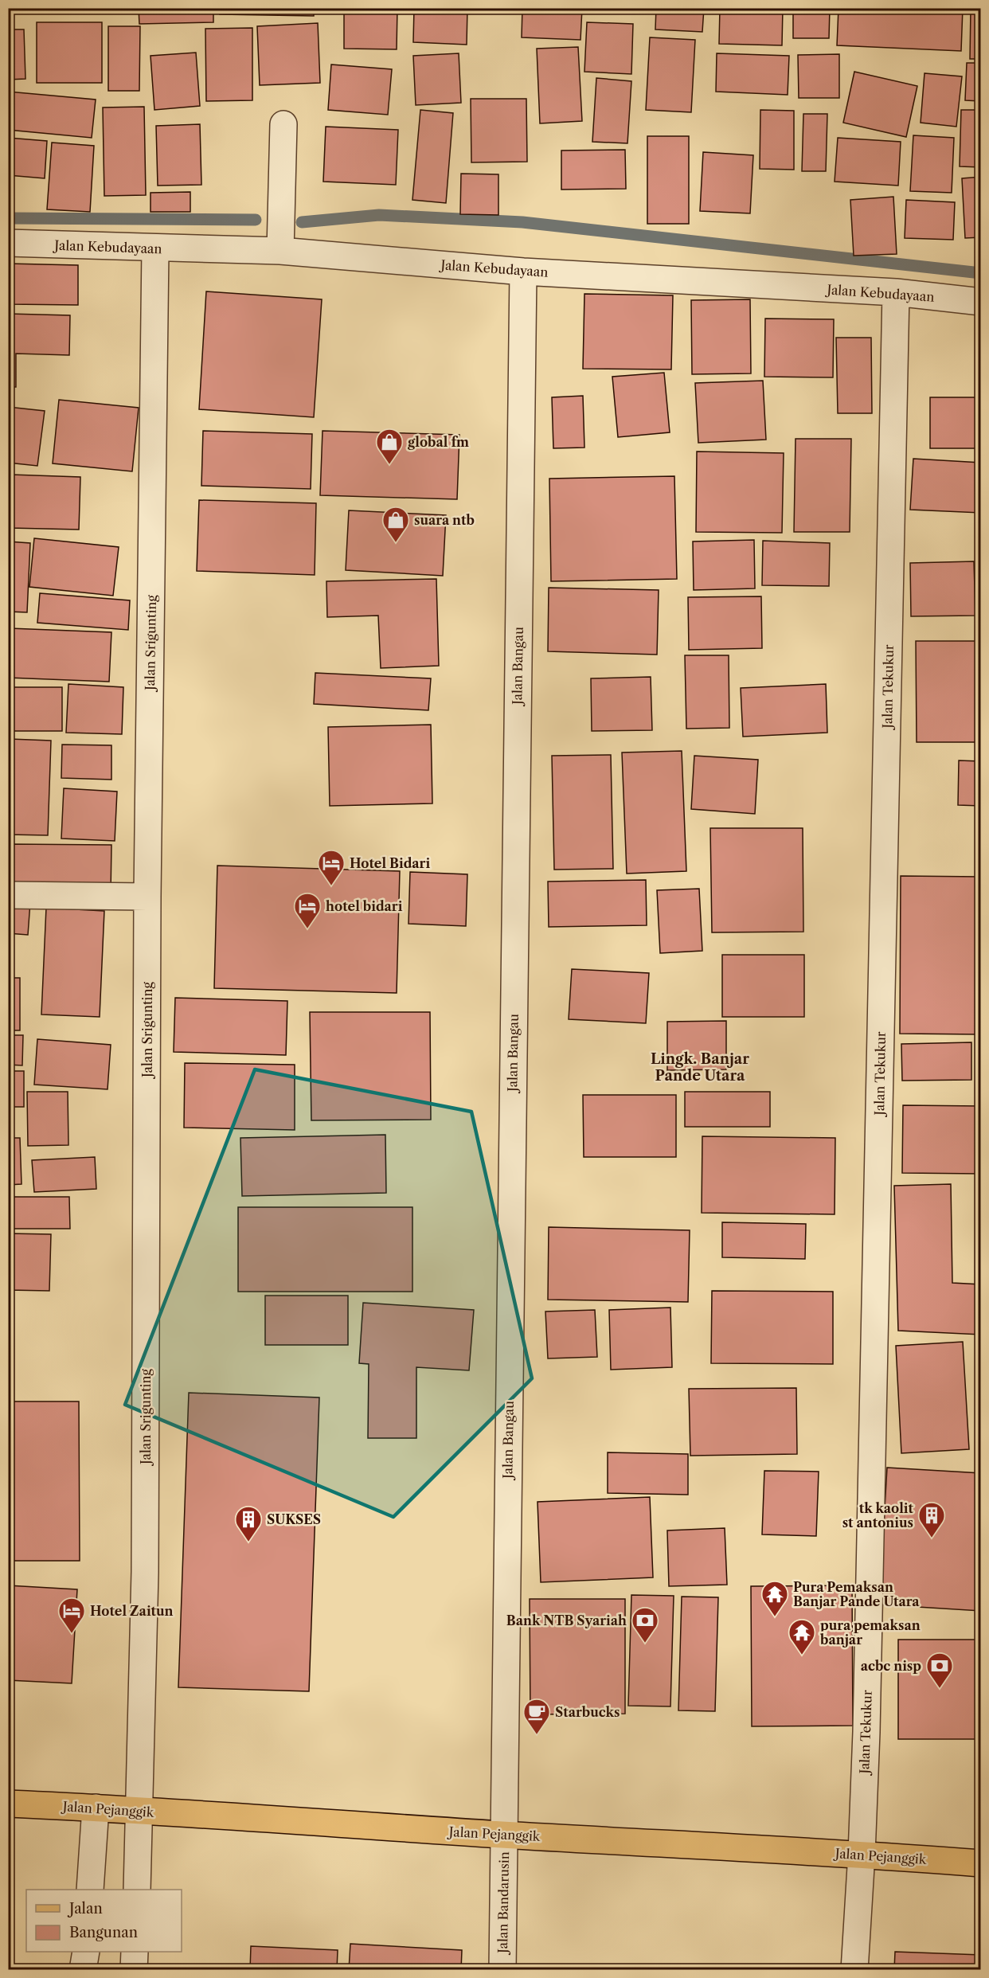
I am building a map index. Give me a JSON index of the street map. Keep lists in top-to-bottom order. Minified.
{"streets":{"main road":["Jalan Pejanggik"],"street":["Jalan Kebudayaan","Jalan Srigunting","Jalan Bangau","Jalan Tekukur","Jalan Bandarusin"]},"crossings":[["Jalan Kebudayaan","Jalan Srigunting"],["Jalan Kebudayaan","Jalan Bangau"],["Jalan Kebudayaan","Jalan Tekukur"],["Jalan Srigunting","Jalan Pejanggik"],["Jalan Bangau","Jalan Pejanggik"],["Jalan Bangau","Jalan Bandarusin"],["Jalan Tekukur","Jalan Pejanggik"],["Jalan Pejanggik","Jalan Bandarusin"]],"districts":["Lingk. Banjar Pande Utara"],"places":{"shop":["global fm","suara ntb"],"hotel":["Hotel Bidari","hotel bidari","Hotel Zaitun"],"building":["tk kaolit st antonius","SUKSES"],"temple":["Pura Pemaksan Banjar Pande Utara","pura pemaksan banjar"],"bank":["Bank NTB Syariah","acbc nisp"],"cafe":["Starbucks"]},"legend":["Jalan","Bangunan"]}
